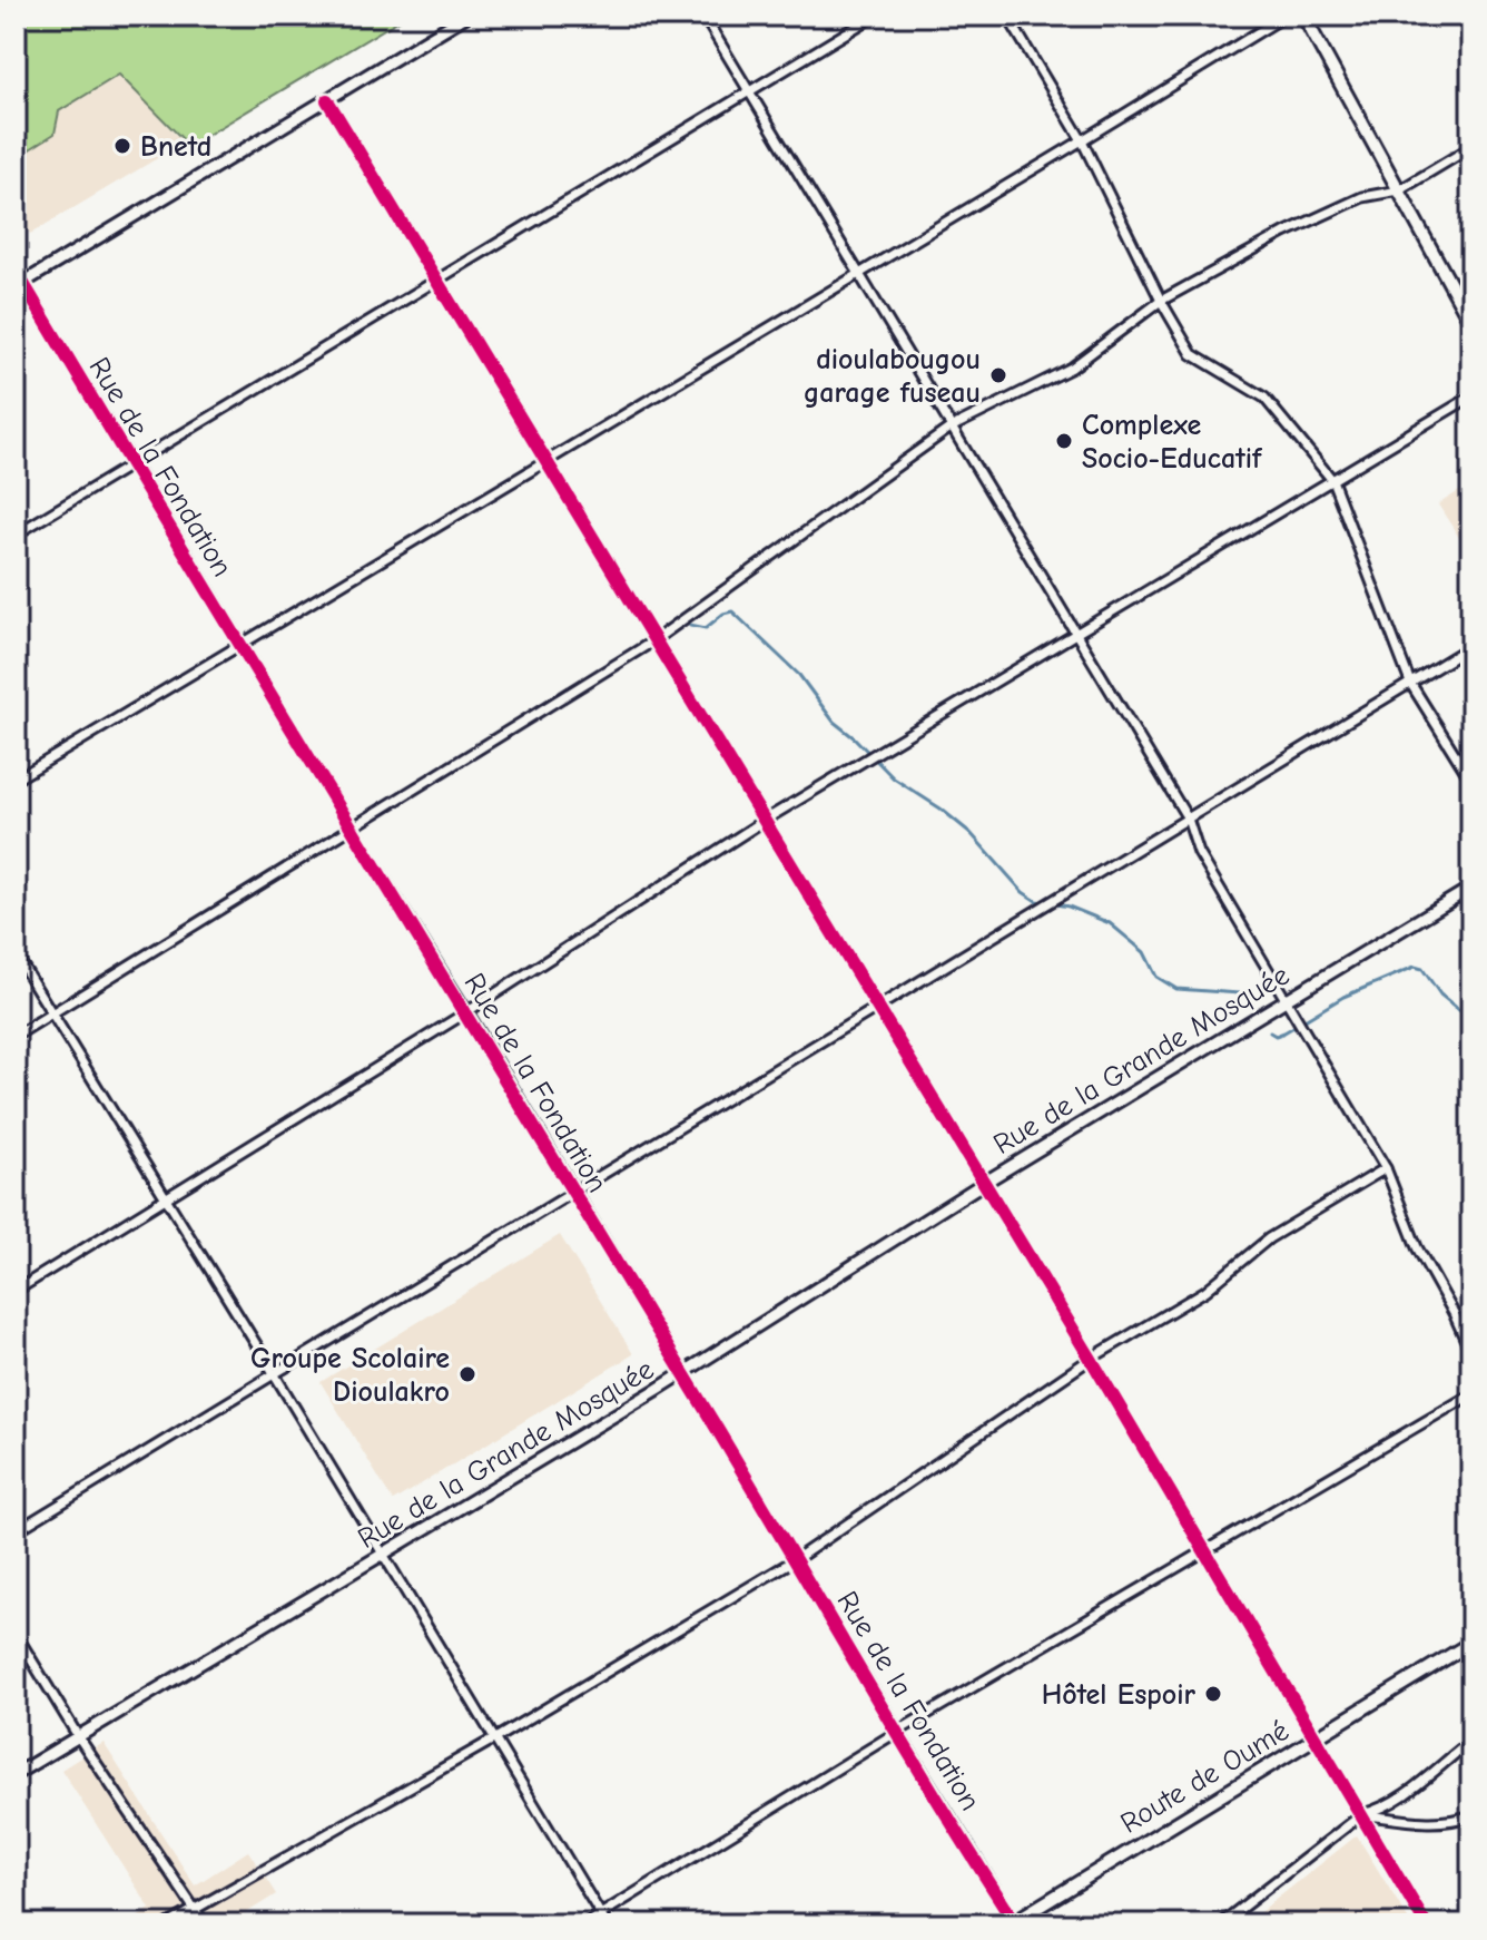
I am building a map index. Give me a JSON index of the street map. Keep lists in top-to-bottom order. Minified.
{"streets":{"main road":["Route de Oumé"],"street":["Rue de la Fondation","Rue de la Grande Mosquée"]},"crossings":[["Rue de la Fondation","Rue de la Grande Mosquée"],["Rue de la Fondation","Route de Oumé"]],"places":["Bnetd","dioulabougou garage fuseau","Complexe Socio-Educatif","Groupe Scolaire Dioulakro","Hôtel Espoir"]}
